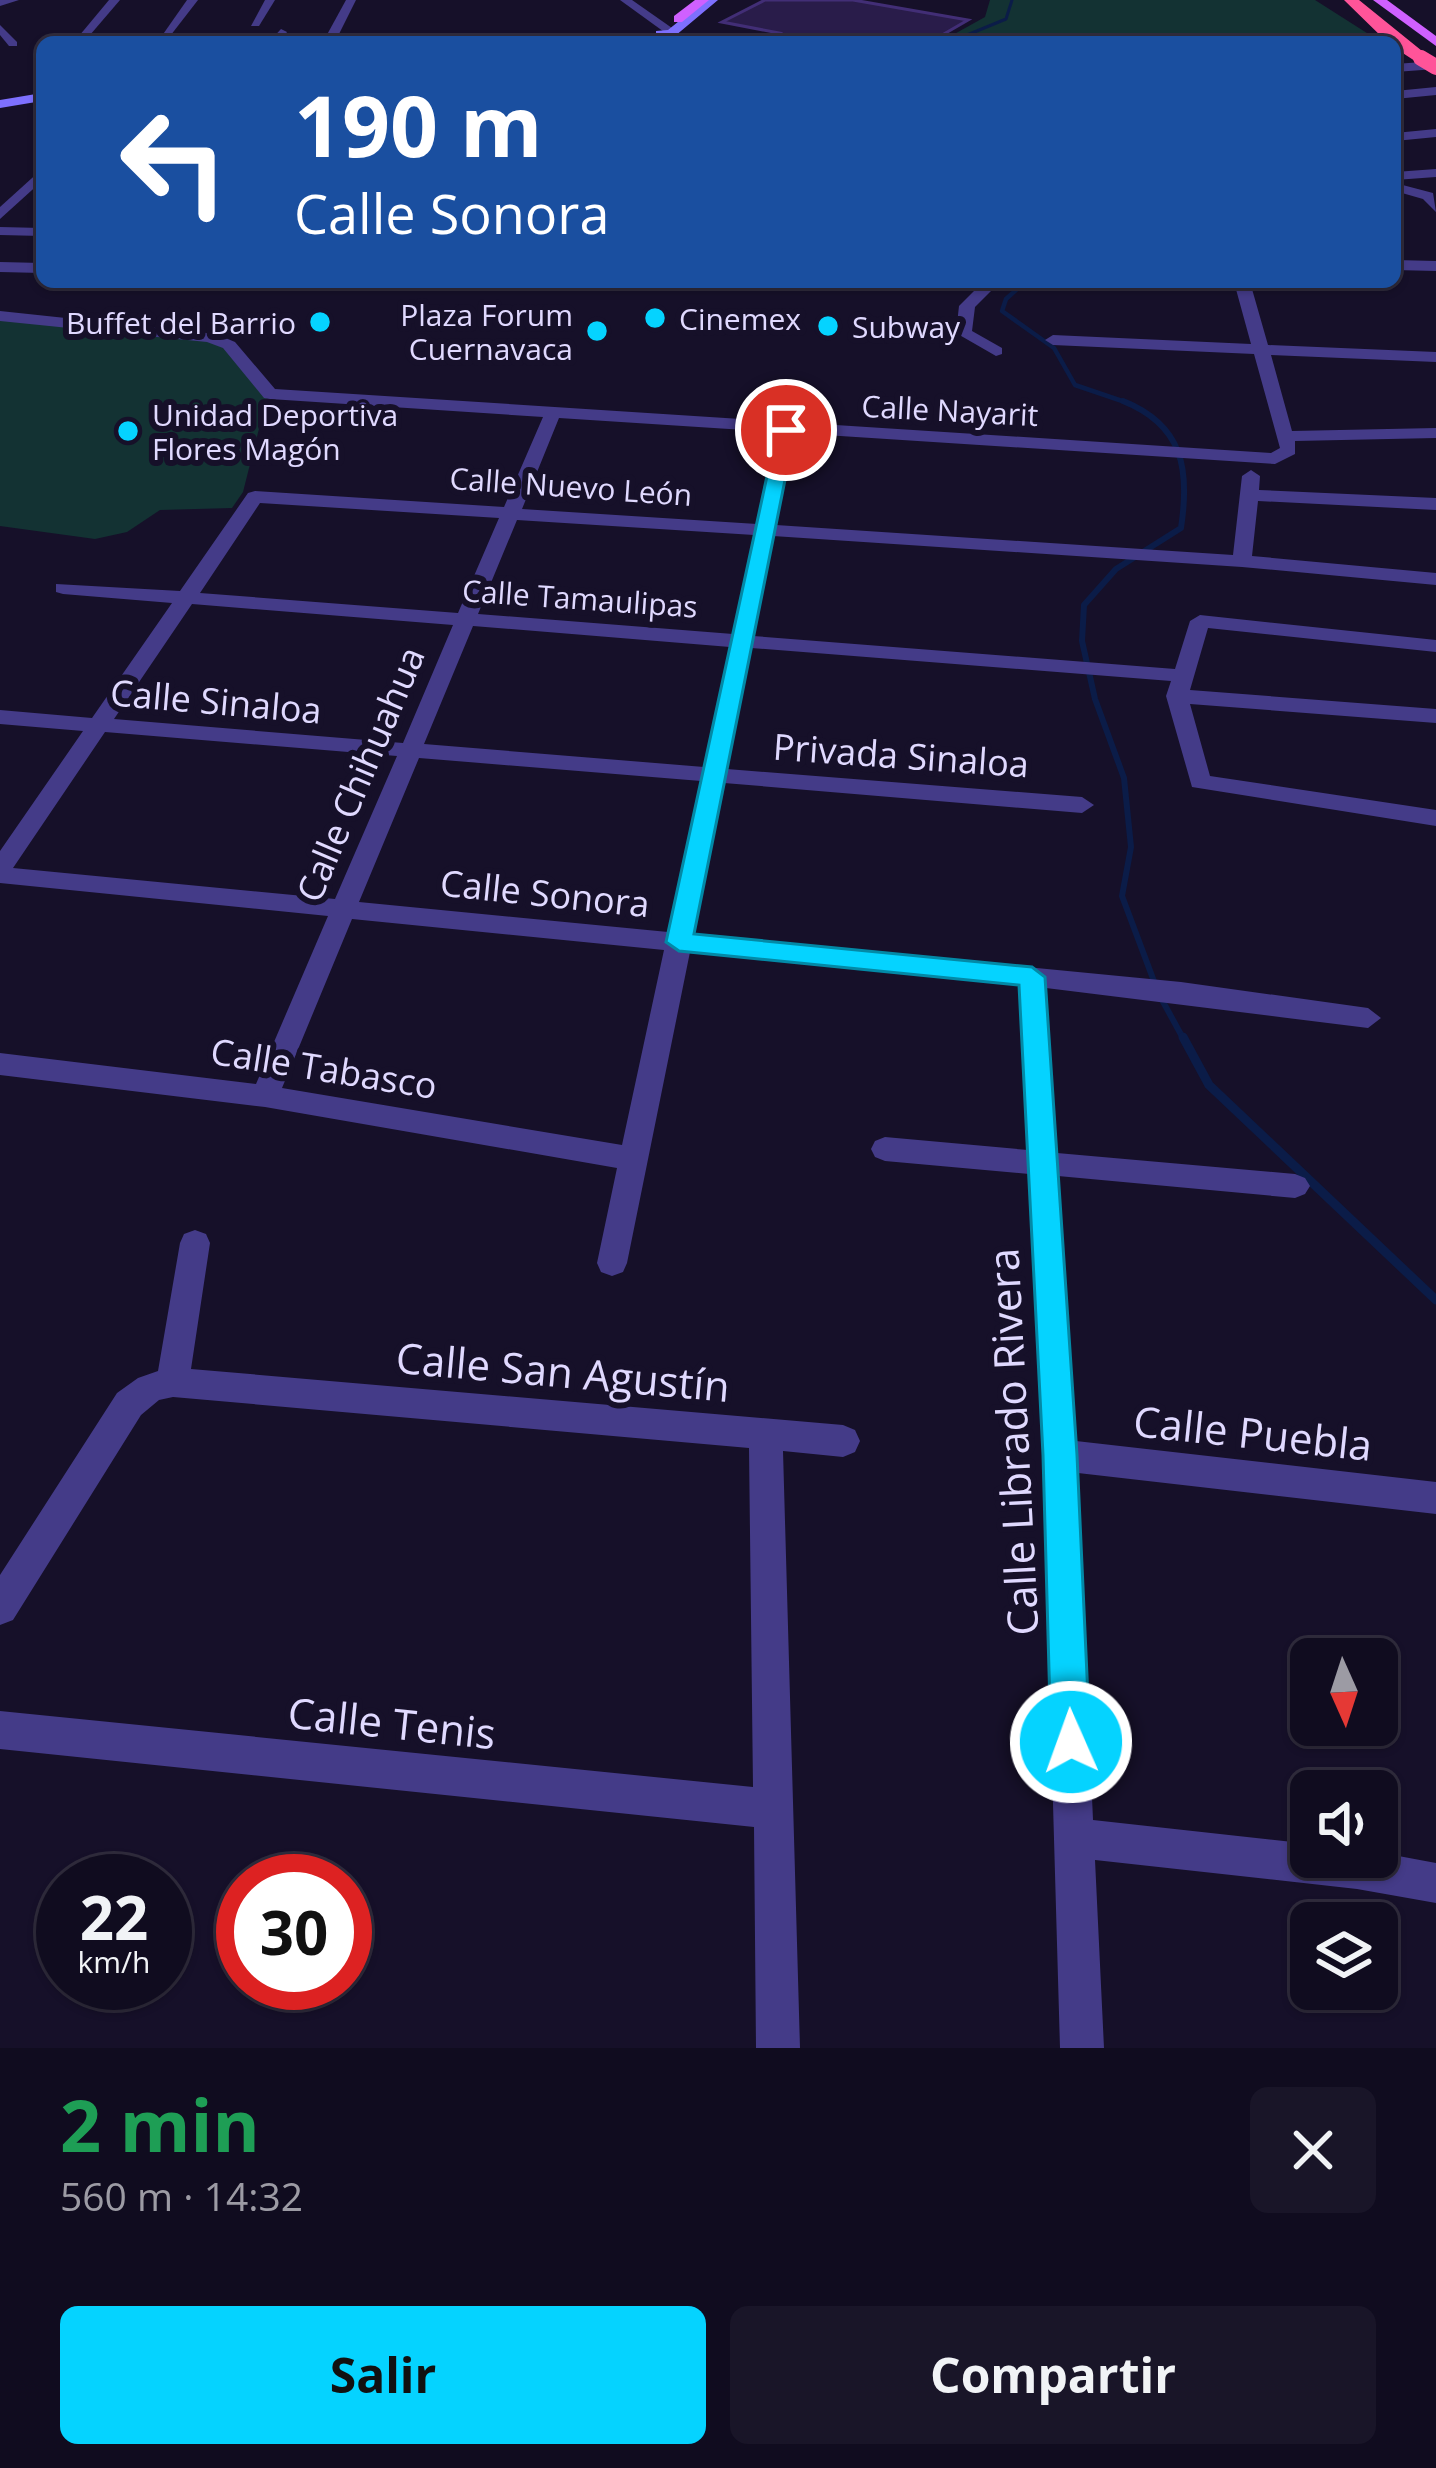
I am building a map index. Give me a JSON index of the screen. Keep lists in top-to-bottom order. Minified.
{"streets":{"street":["Calle Nayarit","Calle Nuevo León","Calle Tamaulipas","Calle Sinaloa","Privada Sinaloa","Calle Chihuahua","Calle Sonora","Calle Tabasco","Calle San Agustín","Calle Puebla","Calle Librado Rivera","Calle Tenis"]},"crossings":[["Calle Nayarit","Calle Chihuahua"],["Calle Nuevo León","Calle Tamaulipas"],["Calle Nuevo León","Calle Chihuahua"],["Calle Tamaulipas","Calle Chihuahua"],["Calle Sinaloa","Privada Sinaloa"],["Calle Sinaloa","Calle Chihuahua"],["Calle Chihuahua","Calle Sonora"],["Calle Chihuahua","Calle Tabasco"],["Calle Sonora","Calle Librado Rivera"],["Calle San Agustín","Calle Tenis"],["Calle Puebla","Calle Librado Rivera"]],"places":["Cinemex","Buffet del Barrio","Subway","Plaza Forum Cuernavaca","Unidad Deportiva Flores Magón"],"north":"bottom","page":{"turn":["190 m","Calle Sonora"],"speed":"22 km/h","limit":"30","heading":["2 min","560 m · 14:32"],"buttons":["Salir","Compartir"]}}
